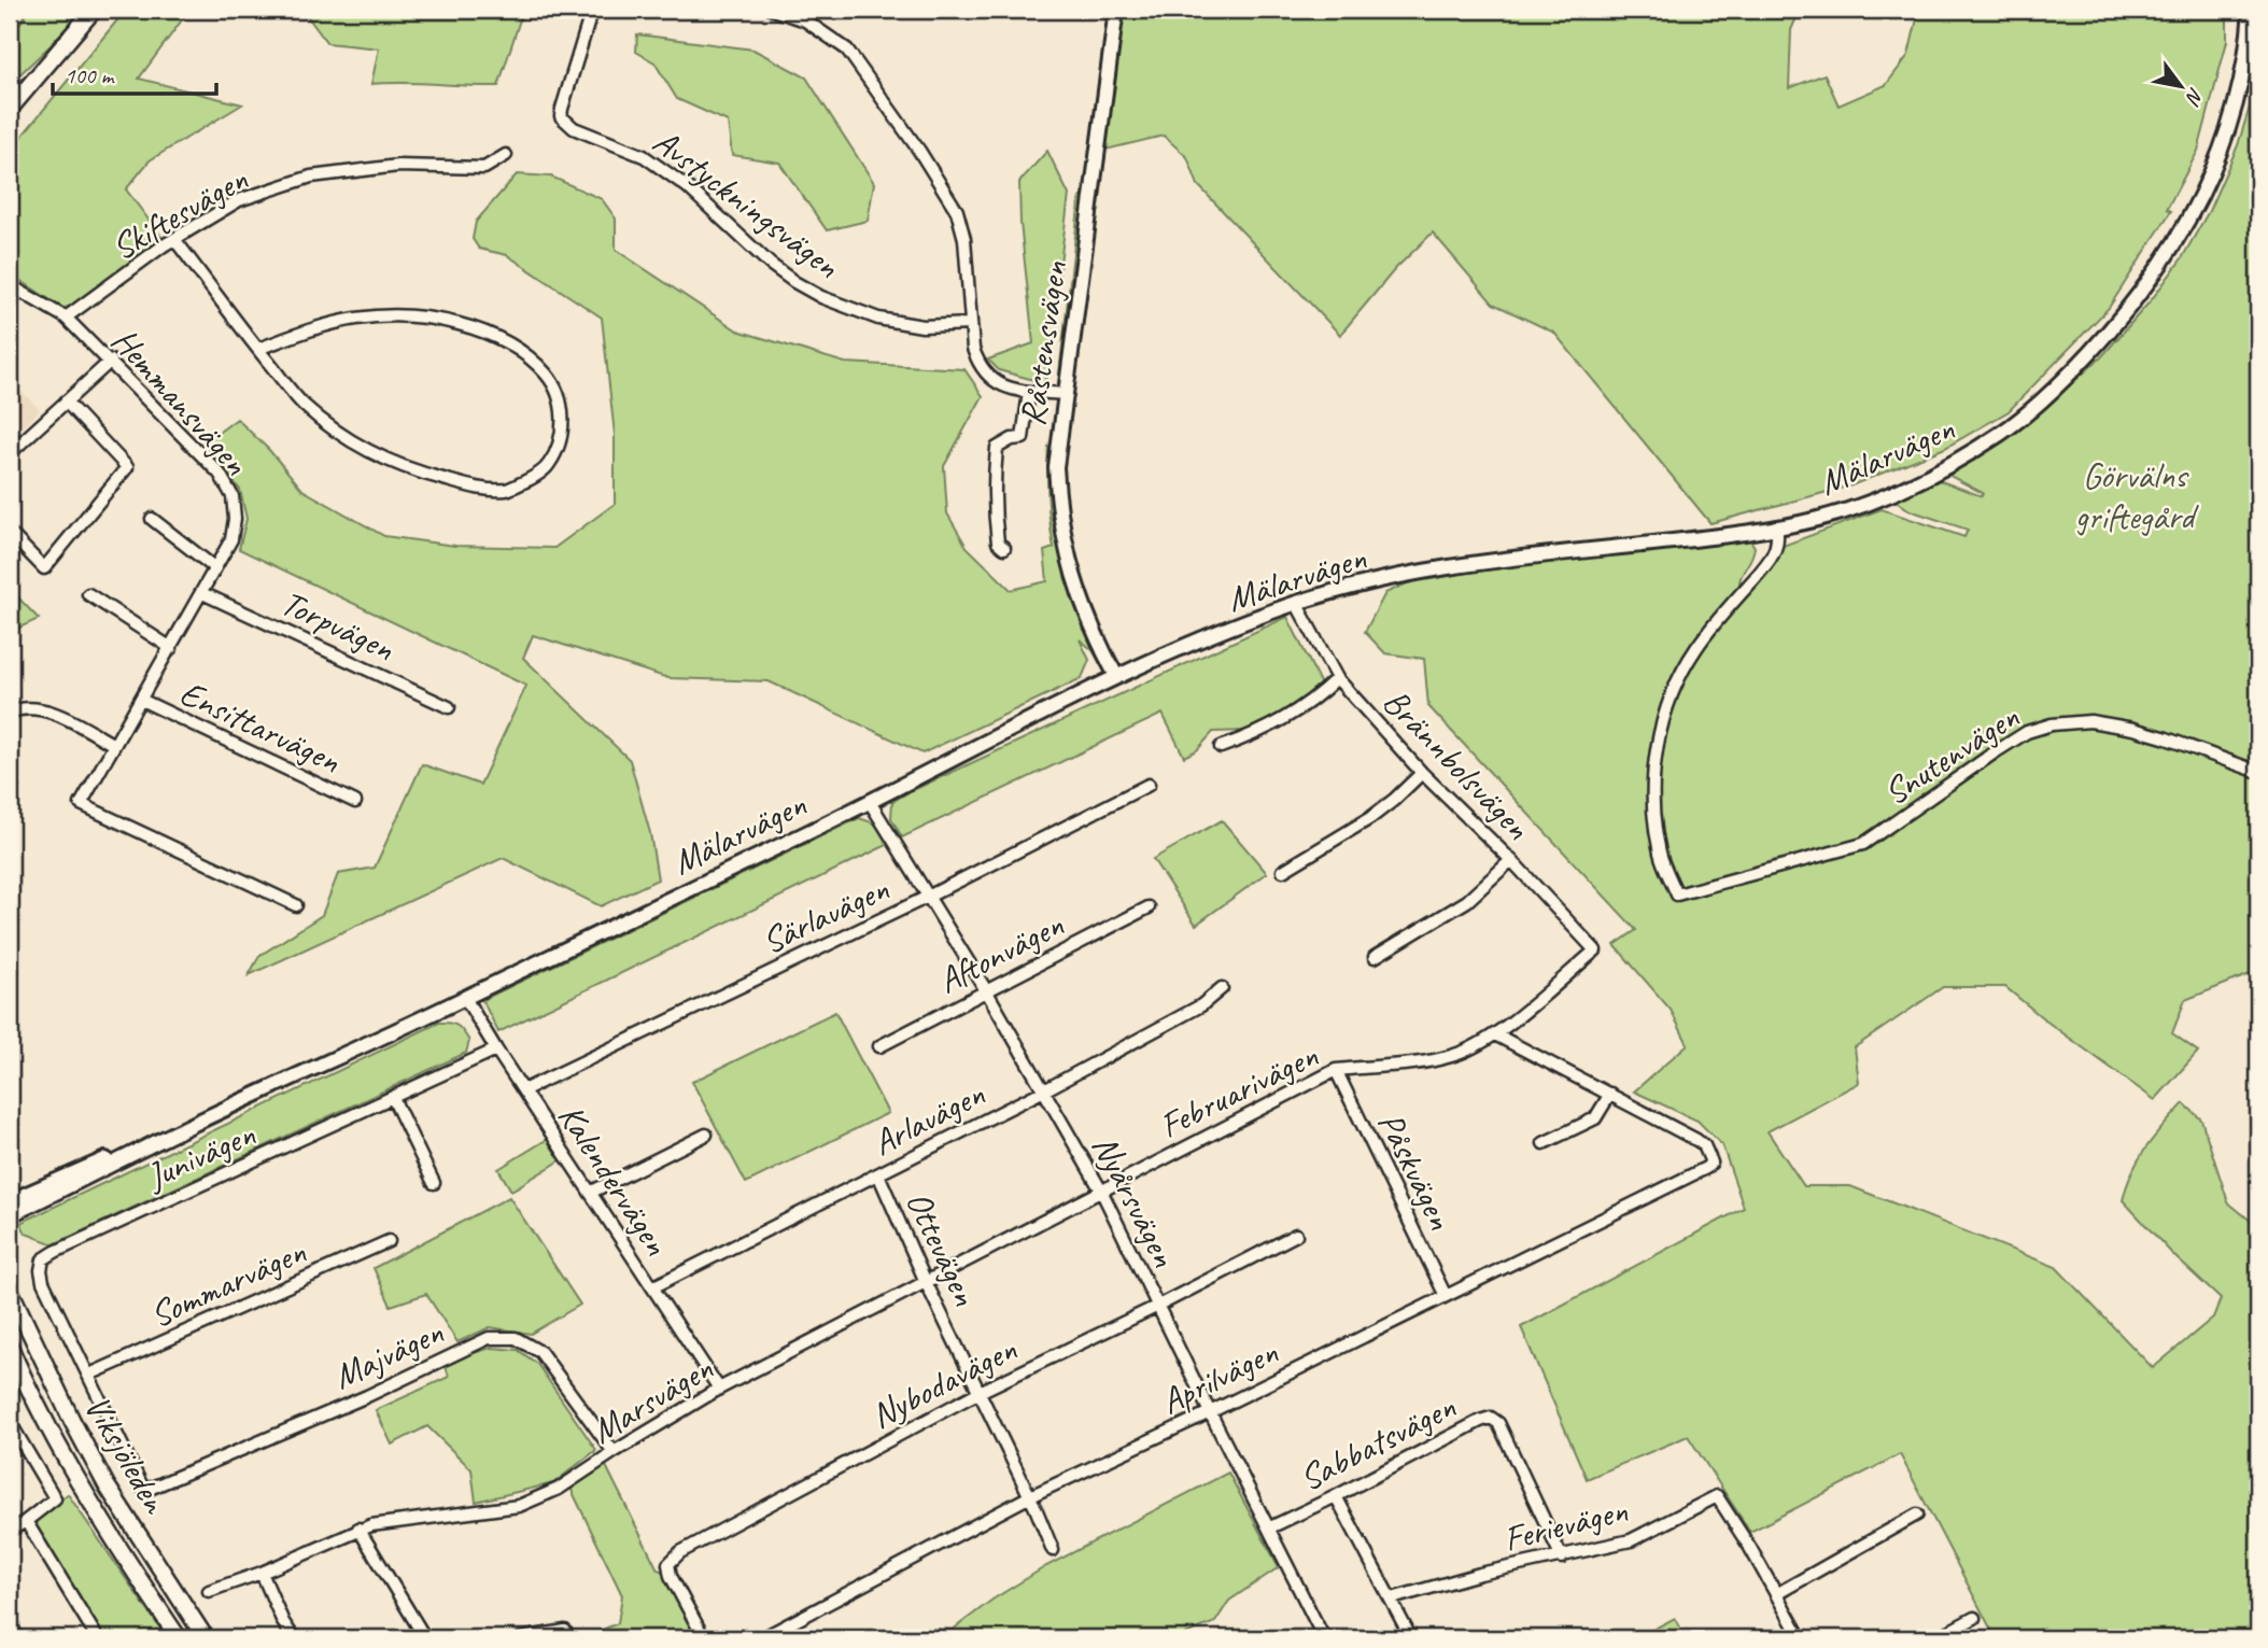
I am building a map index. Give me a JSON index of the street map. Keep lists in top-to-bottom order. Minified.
{"streets":{"main road":["Viksjöleden"],"street":["Avstyckningsvägen","Skiftesvägen","Råstensvägen","Hemmansvägen","Mälarvägen","Torpvägen","Ensittarvägen","Snutenvägen","Brännbolsvägen","Särlavägen","Aftonvägen","Februarivägen","Arlavägen","Junivägen","Påskvägen","Kalendervägen","Nyårsvägen","Ottevägen","Sommarvägen","Majvägen","Aprilvägen","Nybodavägen","Marsvägen","Sabbatsvägen","Ferievägen"]},"crossings":[["Skiftesvägen","Hemmansvägen"],["Råstensvägen","Mälarvägen"],["Hemmansvägen","Torpvägen"],["Hemmansvägen","Ensittarvägen"],["Mälarvägen","Snutenvägen"],["Mälarvägen","Brännbolsvägen"],["Mälarvägen","Kalendervägen"],["Mälarvägen","Nyårsvägen"],["Brännbolsvägen","Februarivägen"],["Särlavägen","Kalendervägen"],["Särlavägen","Nyårsvägen"],["Aftonvägen","Nyårsvägen"],["Februarivägen","Påskvägen"],["Februarivägen","Nyårsvägen"],["Februarivägen","Marsvägen"],["Arlavägen","Kalendervägen"],["Arlavägen","Nyårsvägen"],["Arlavägen","Ottevägen"],["Junivägen","Kalendervägen"],["Junivägen","Sommarvägen"],["Junivägen","Majvägen"],["Påskvägen","Aprilvägen"],["Kalendervägen","Marsvägen"],["Nyårsvägen","Aprilvägen"],["Nyårsvägen","Nybodavägen"],["Nyårsvägen","Marsvägen"],["Nyårsvägen","Sabbatsvägen"],["Ottevägen","Aprilvägen"],["Ottevägen","Nybodavägen"],["Ottevägen","Marsvägen"],["Sommarvägen","Majvägen"],["Majvägen","Marsvägen"],["Sabbatsvägen","Ferievägen"]],"parks":["Görvälns griftegård"],"scale_bar":"100 m","north":"bottom right"}
